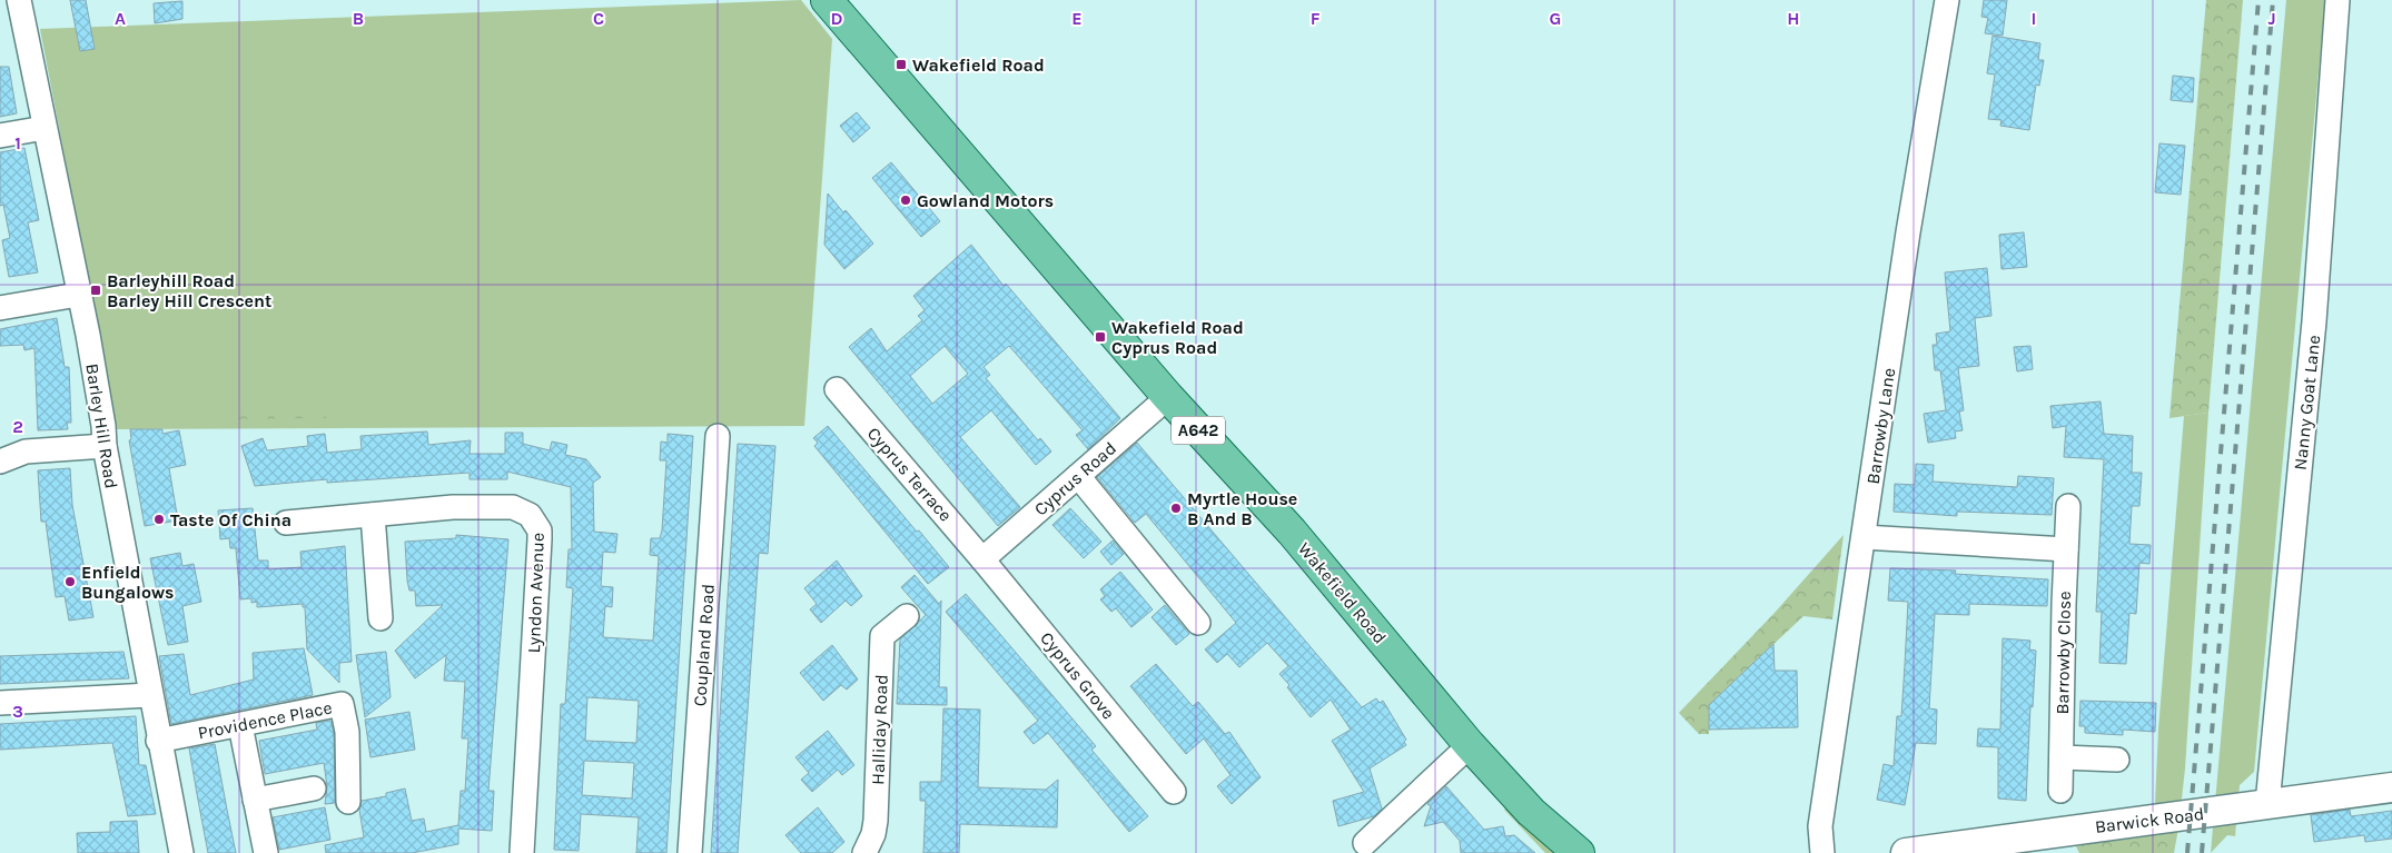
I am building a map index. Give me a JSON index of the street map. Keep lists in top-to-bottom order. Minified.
{"streets":{"main road":["A642","Wakefield Road"],"street":["Nanny Goat Lane","Barley Hill Road","Barrowby Lane","Cyprus Terrace","Cyprus Road","Lyndon Avenue","Coupland Road","Barrowby Close","Cyprus Grove","Providence Place","Halliday Road","Barwick Road"]},"crossings":[["Nanny Goat Lane","Barwick Road"],["Barley Hill Road","Providence Place"],["Cyprus Terrace","Cyprus Road"],["Cyprus Terrace","Cyprus Grove"],["Cyprus Road","Wakefield Road"],["Cyprus Road","Cyprus Grove"]],"places":{"transit":["Wakefield Road","Barleyhill Road Barley Hill Crescent","Wakefield Road Cyprus Road"],"other":["Gowland Motors","Myrtle House B And B","Taste Of China","Enfield Bungalows"]},"grid":{"columns":["A","B","C","D","E","F","G","H","I","J"],"rows":["1","2","3"]}}
